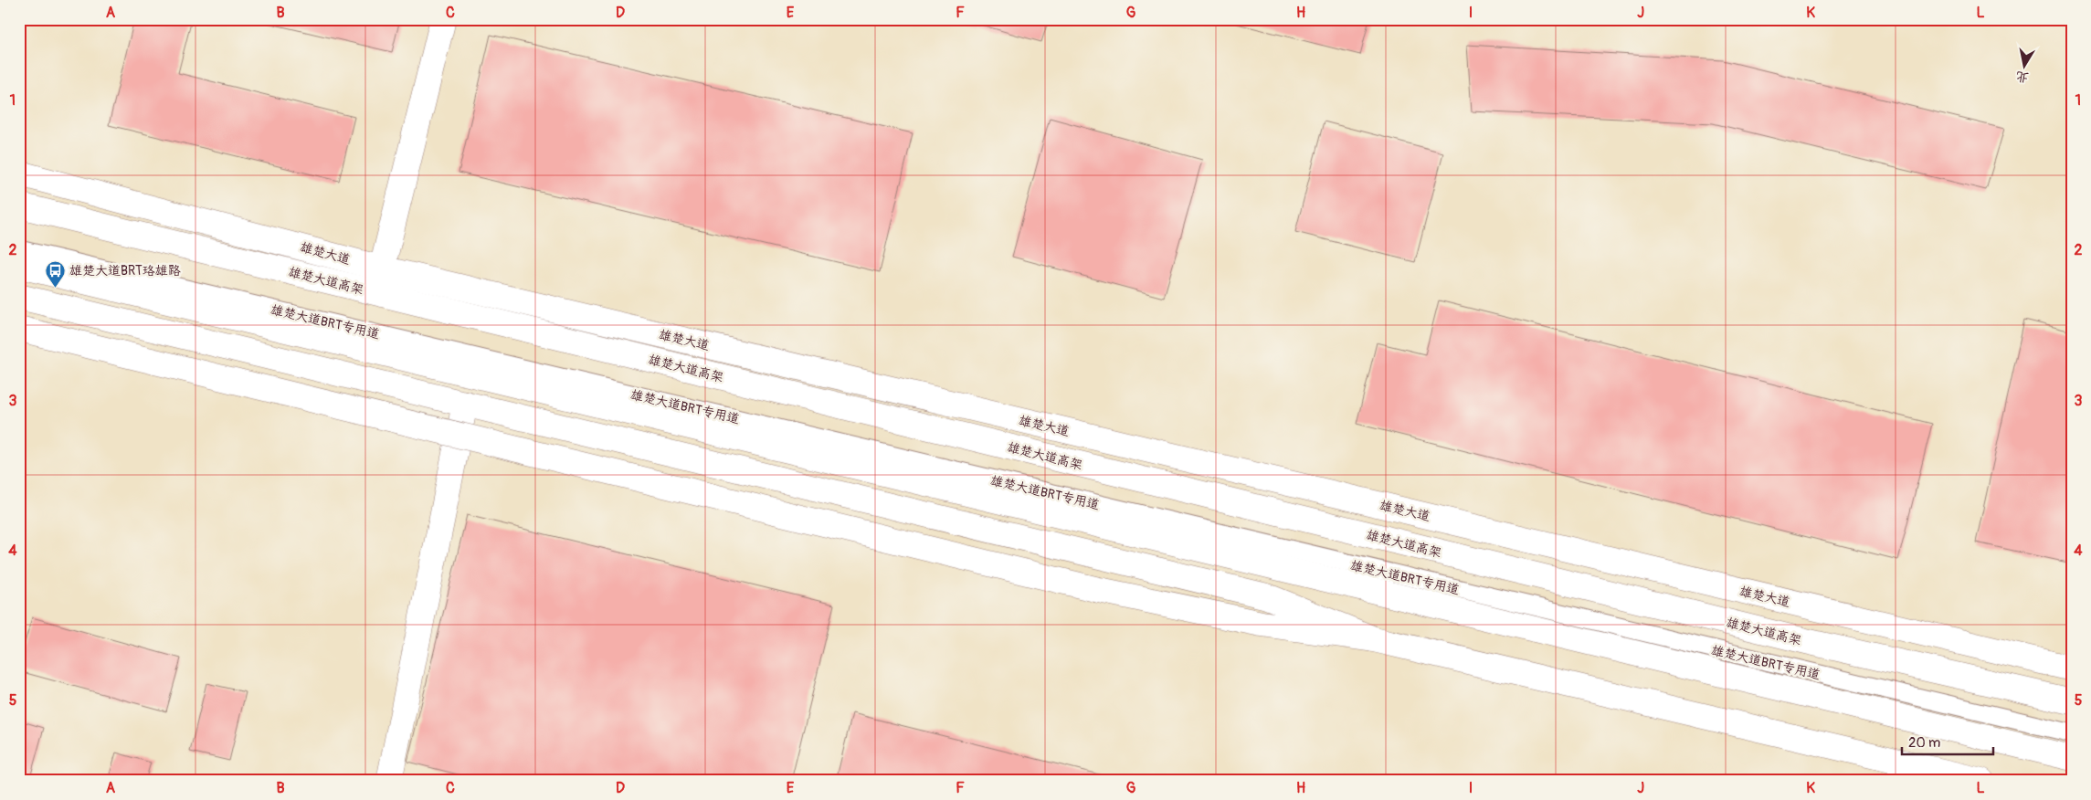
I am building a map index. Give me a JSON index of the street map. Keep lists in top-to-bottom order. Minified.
{"streets":{"main road":["雄楚大道","雄楚大道高架"],"lane":["雄楚大道BRT专用道"]},"places":{"bus stop":["雄楚大道BRT珞雄路"]},"scale_bar":"20 m","north":"bottom","grid":{"columns":["A","B","C","D","E","F","G","H","I","J","K","L"],"rows":["1","2","3","4","5"]}}
